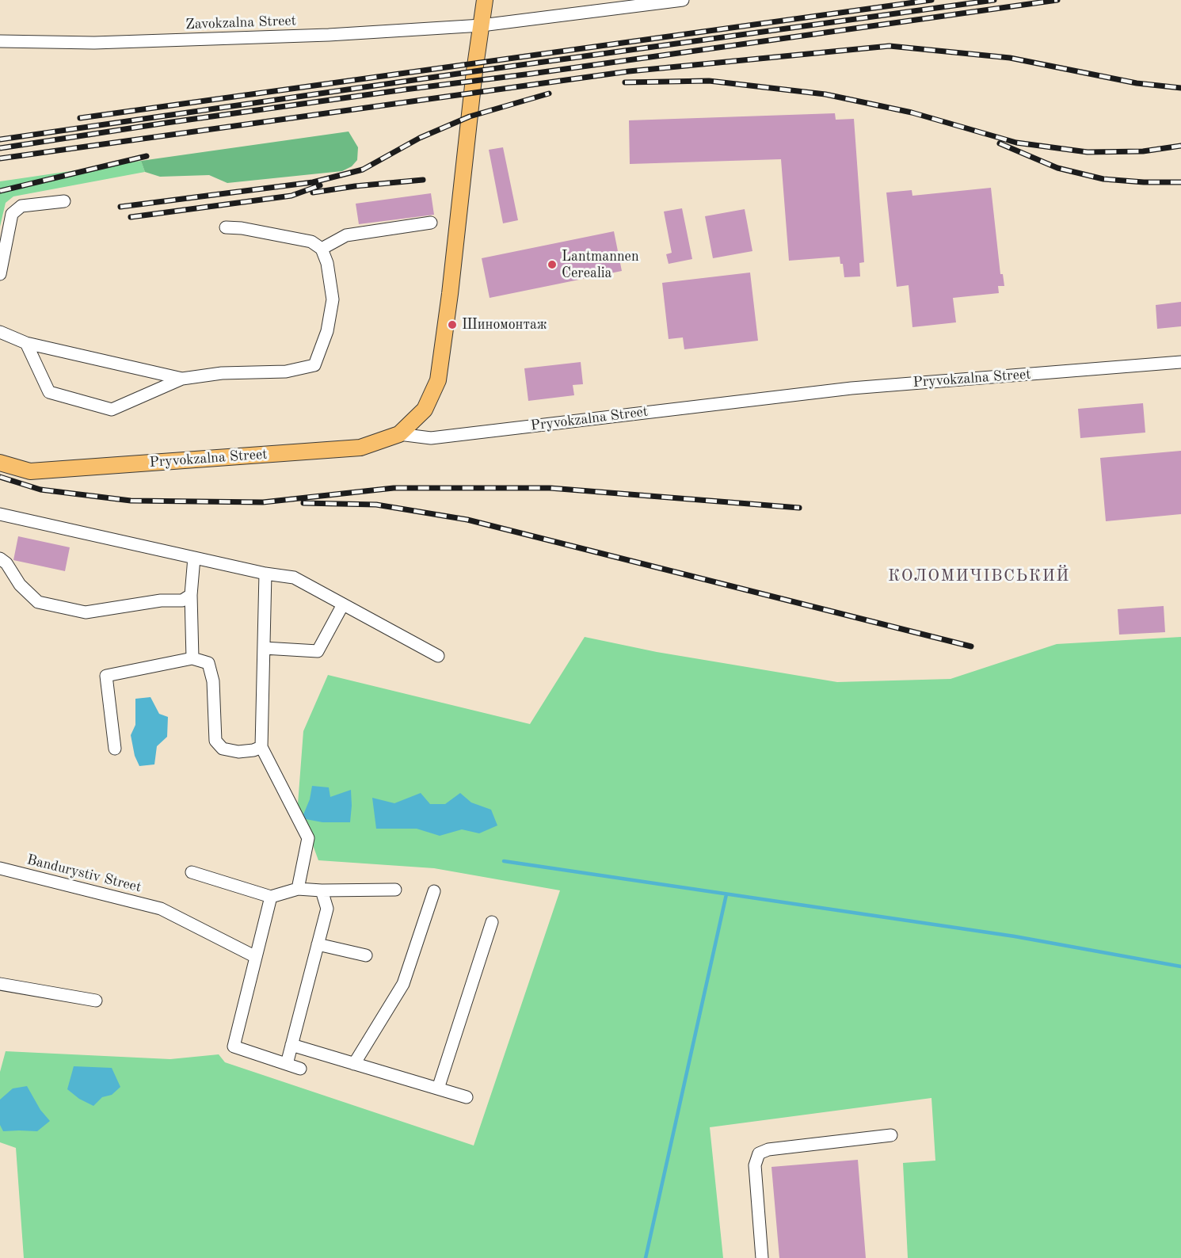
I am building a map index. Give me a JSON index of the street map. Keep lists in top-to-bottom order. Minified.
{"streets":{"main road":["Pryvokzalna Street"],"street":["Zavokzalna Street","Bandurystiv Street"]},"districts":["КОЛОМИЧІВСЬКИЙ"],"places":["Lantmannen Cerealia","Шиномонтаж"]}
